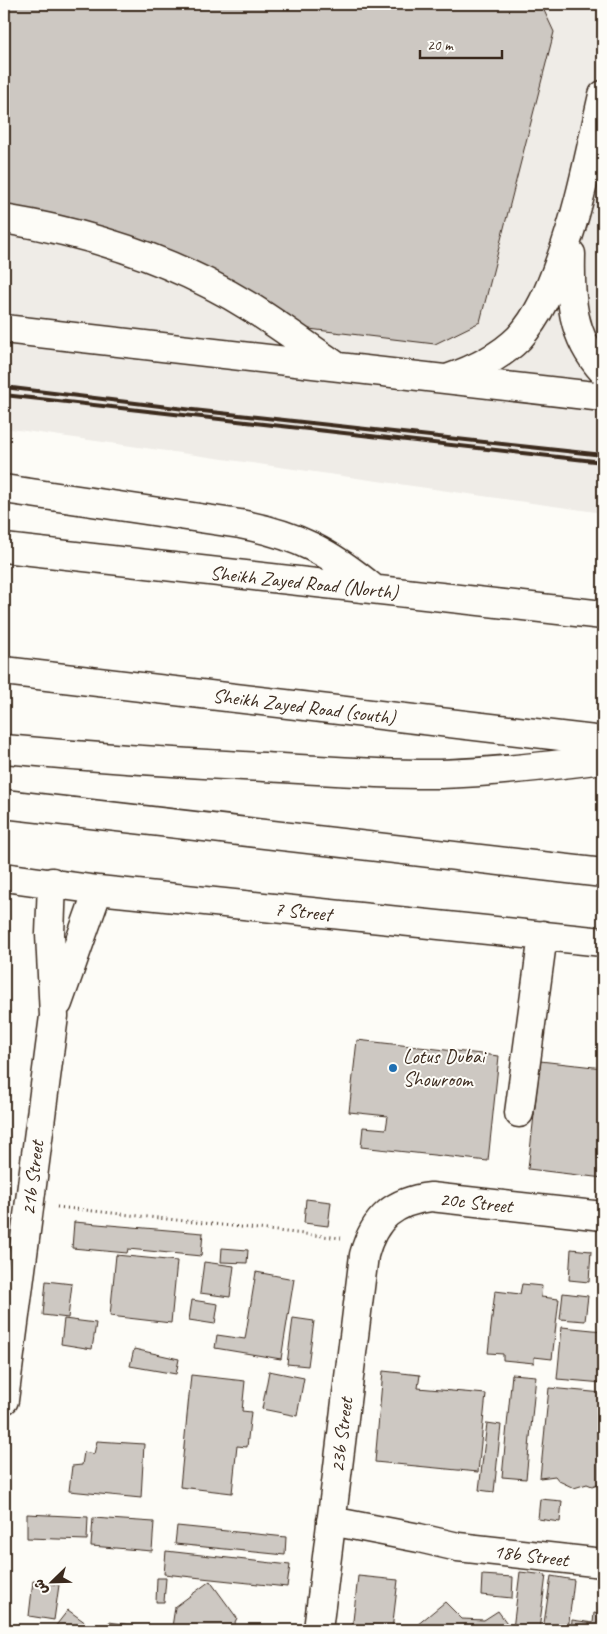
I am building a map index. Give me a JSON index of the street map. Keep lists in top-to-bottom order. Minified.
{"streets":{"main road":["Sheikh Zayed Road (North)","Sheikh Zayed Road (south)","7 Street","21b Street","20c Street","23b Street","18b Street"]},"crossings":[["7 Street","21b Street"],["20c Street","23b Street"],["23b Street","18b Street"]],"places":["Lotus Dubai Showroom"],"scale_bar":"20 m","north":"bottom left"}
